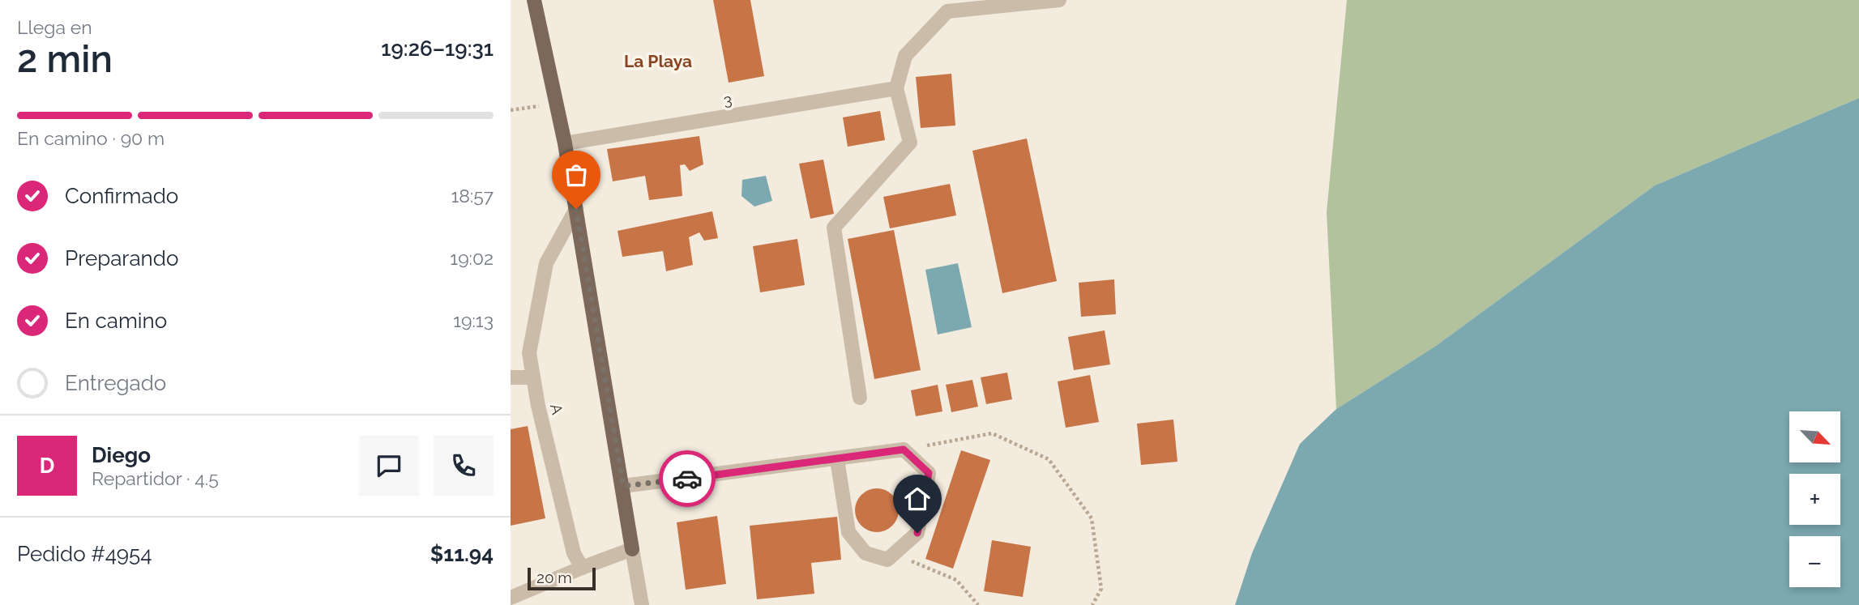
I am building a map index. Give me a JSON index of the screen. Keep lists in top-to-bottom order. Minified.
{"streets":{"street":["3","A"]},"districts":["La Playa"],"scale_bar":"20 m","north":"bottom right","page":{"heading":["2 min","Llega en","19:26–19:31"],"panel":["Diego","Repartidor · 4.5","Pedido #4954","$11.94"],"bar":"En camino · 90 m","list":[["Confirmado","18:57"],["Preparando","19:02"],["En camino","19:13"],"Entregado"],"map_buttons":["+","−"],"round":"D","scale":"20 m"}}
